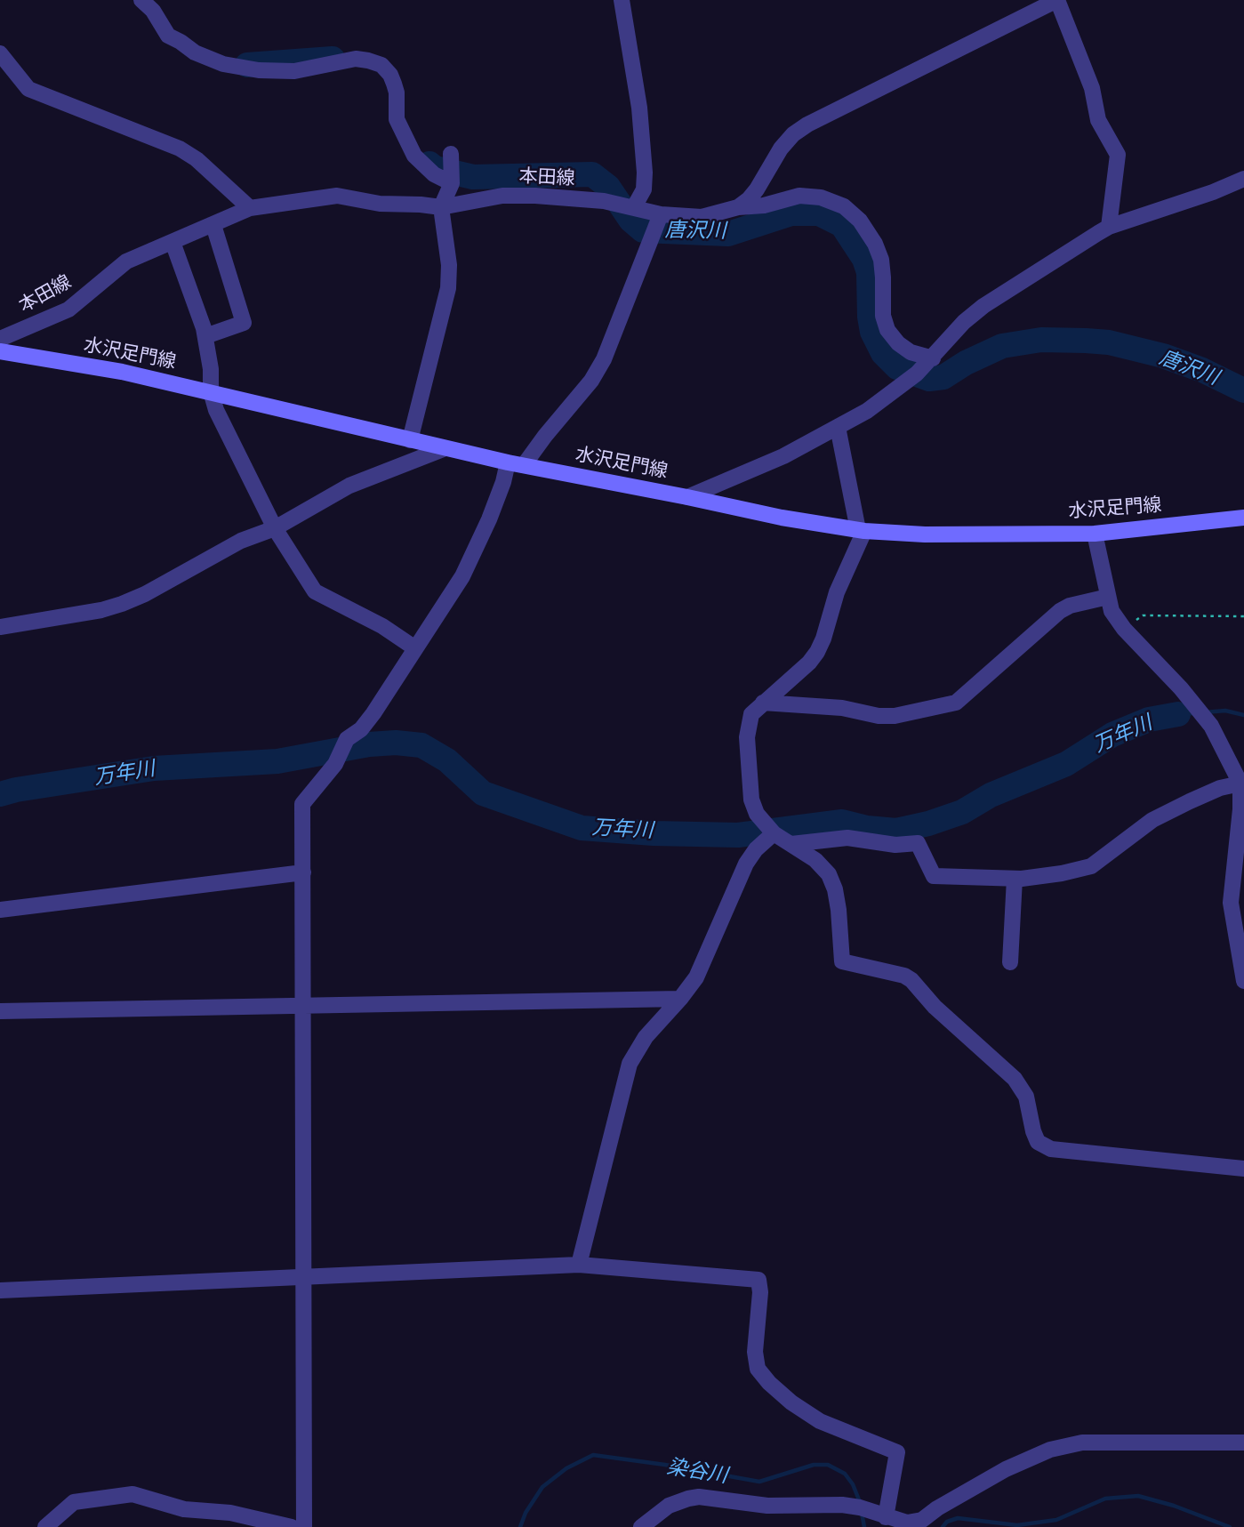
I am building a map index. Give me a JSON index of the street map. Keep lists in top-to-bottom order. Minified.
{"streets":{"main road":["水沢足門線"],"street":["本田線"]},"water":["唐沢川","万年川","染谷川"]}
